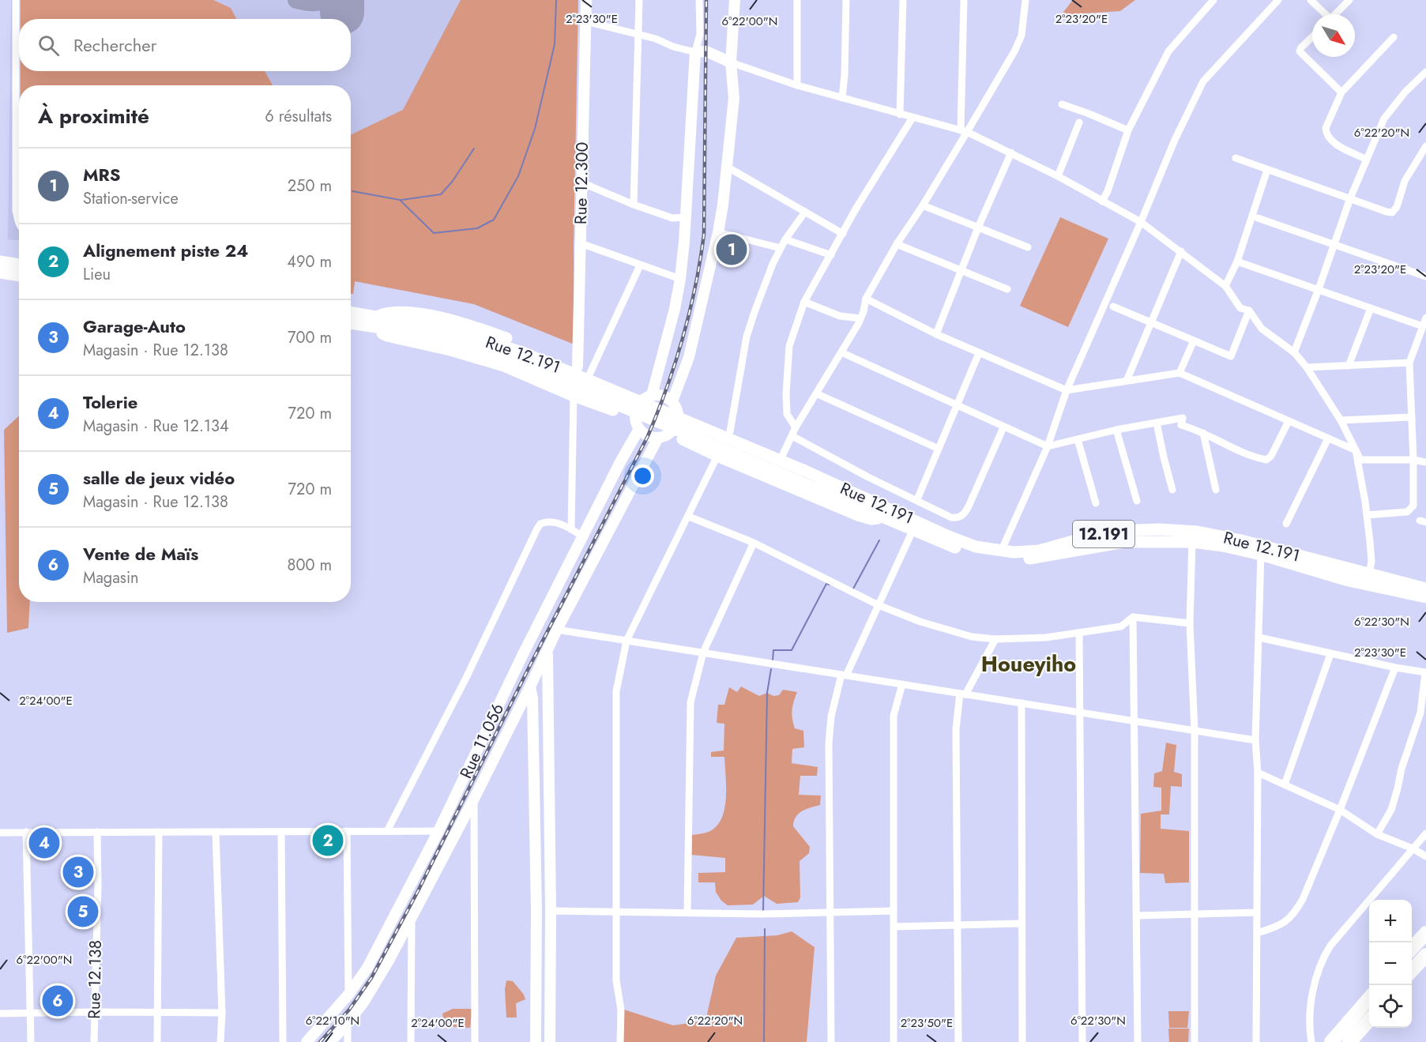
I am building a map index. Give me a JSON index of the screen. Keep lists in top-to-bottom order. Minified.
{"streets":{"main road":["Rue 12.300","Rue 12.191","12.191","Rue 11.056"],"street":["Rue 12.138"]},"districts":["Houeyiho"],"north":"bottom right","page":{"search":"Rechercher","heading":["À proximité","6 résultats"],"list":[{"mark":"1","name":"MRS","note":"Station-service","value":"250 m"},{"mark":"2","name":"Alignement piste 24","note":"Lieu","value":"490 m"},{"mark":"3","name":"Garage-Auto","note":"Magasin · Rue 12.138","value":"700 m"},{"mark":"4","name":"Tolerie","note":"Magasin · Rue 12.134","value":"720 m"},{"mark":"5","name":"salle de jeux vidéo","note":"Magasin · Rue 12.138","value":"720 m"},{"mark":"6","name":"Vente de Maïs","note":"Magasin","value":"800 m"}],"pins":["1","2","4","3","5","6"],"map_buttons":["+","−"]},"coordinates":["2°23'30\"E","2°23'20\"E","6°22'00\"N","6°22'20\"N","6°22'30\"N","2°24'00\"E","6°22'10\"N","2°23'50\"E"]}
